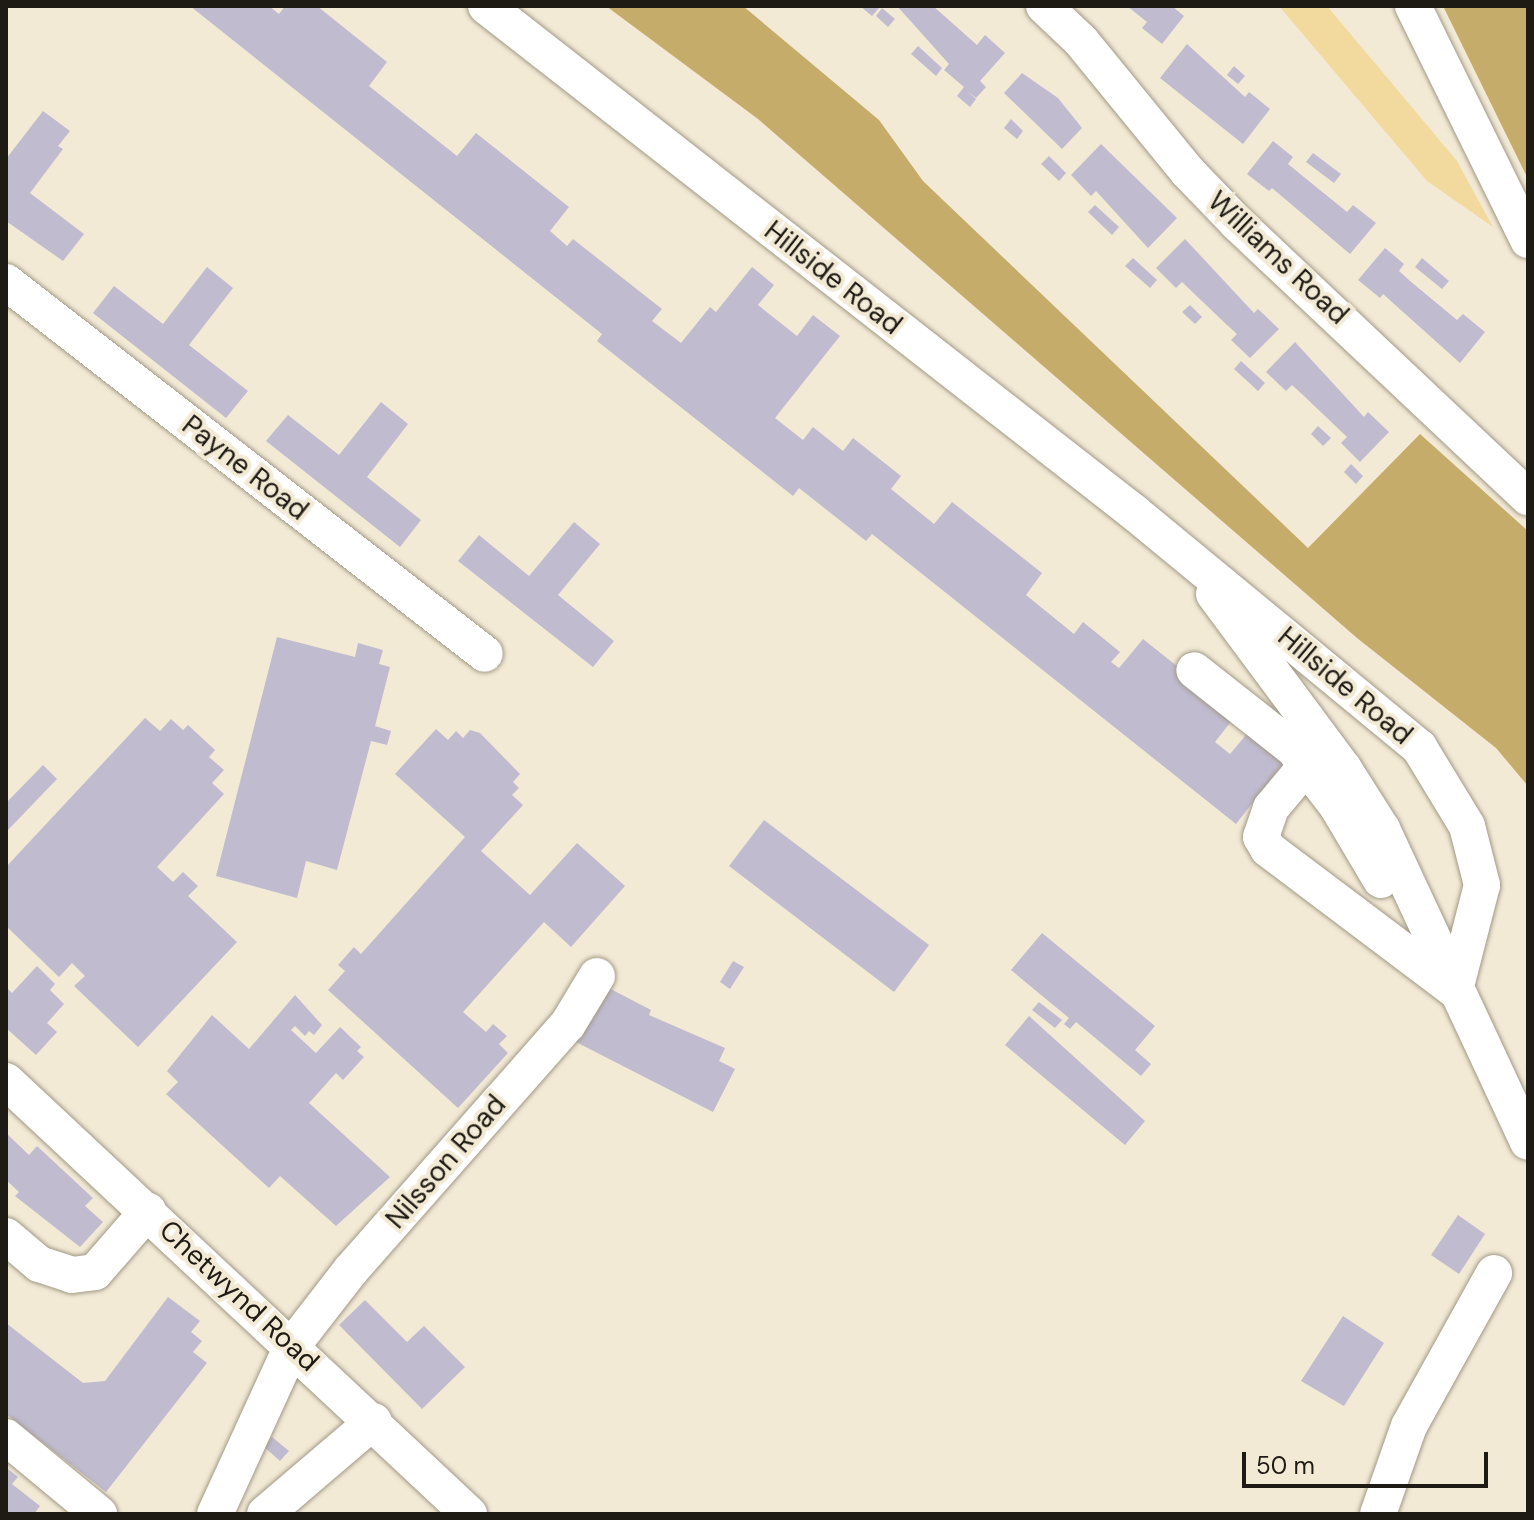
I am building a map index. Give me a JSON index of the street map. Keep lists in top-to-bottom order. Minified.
{"streets":{"street":["Williams Road","Hillside Road","Payne Road","Nilsson Road","Chetwynd Road"]},"crossings":[["Nilsson Road","Chetwynd Road"]],"scale_bar":"50 m"}
